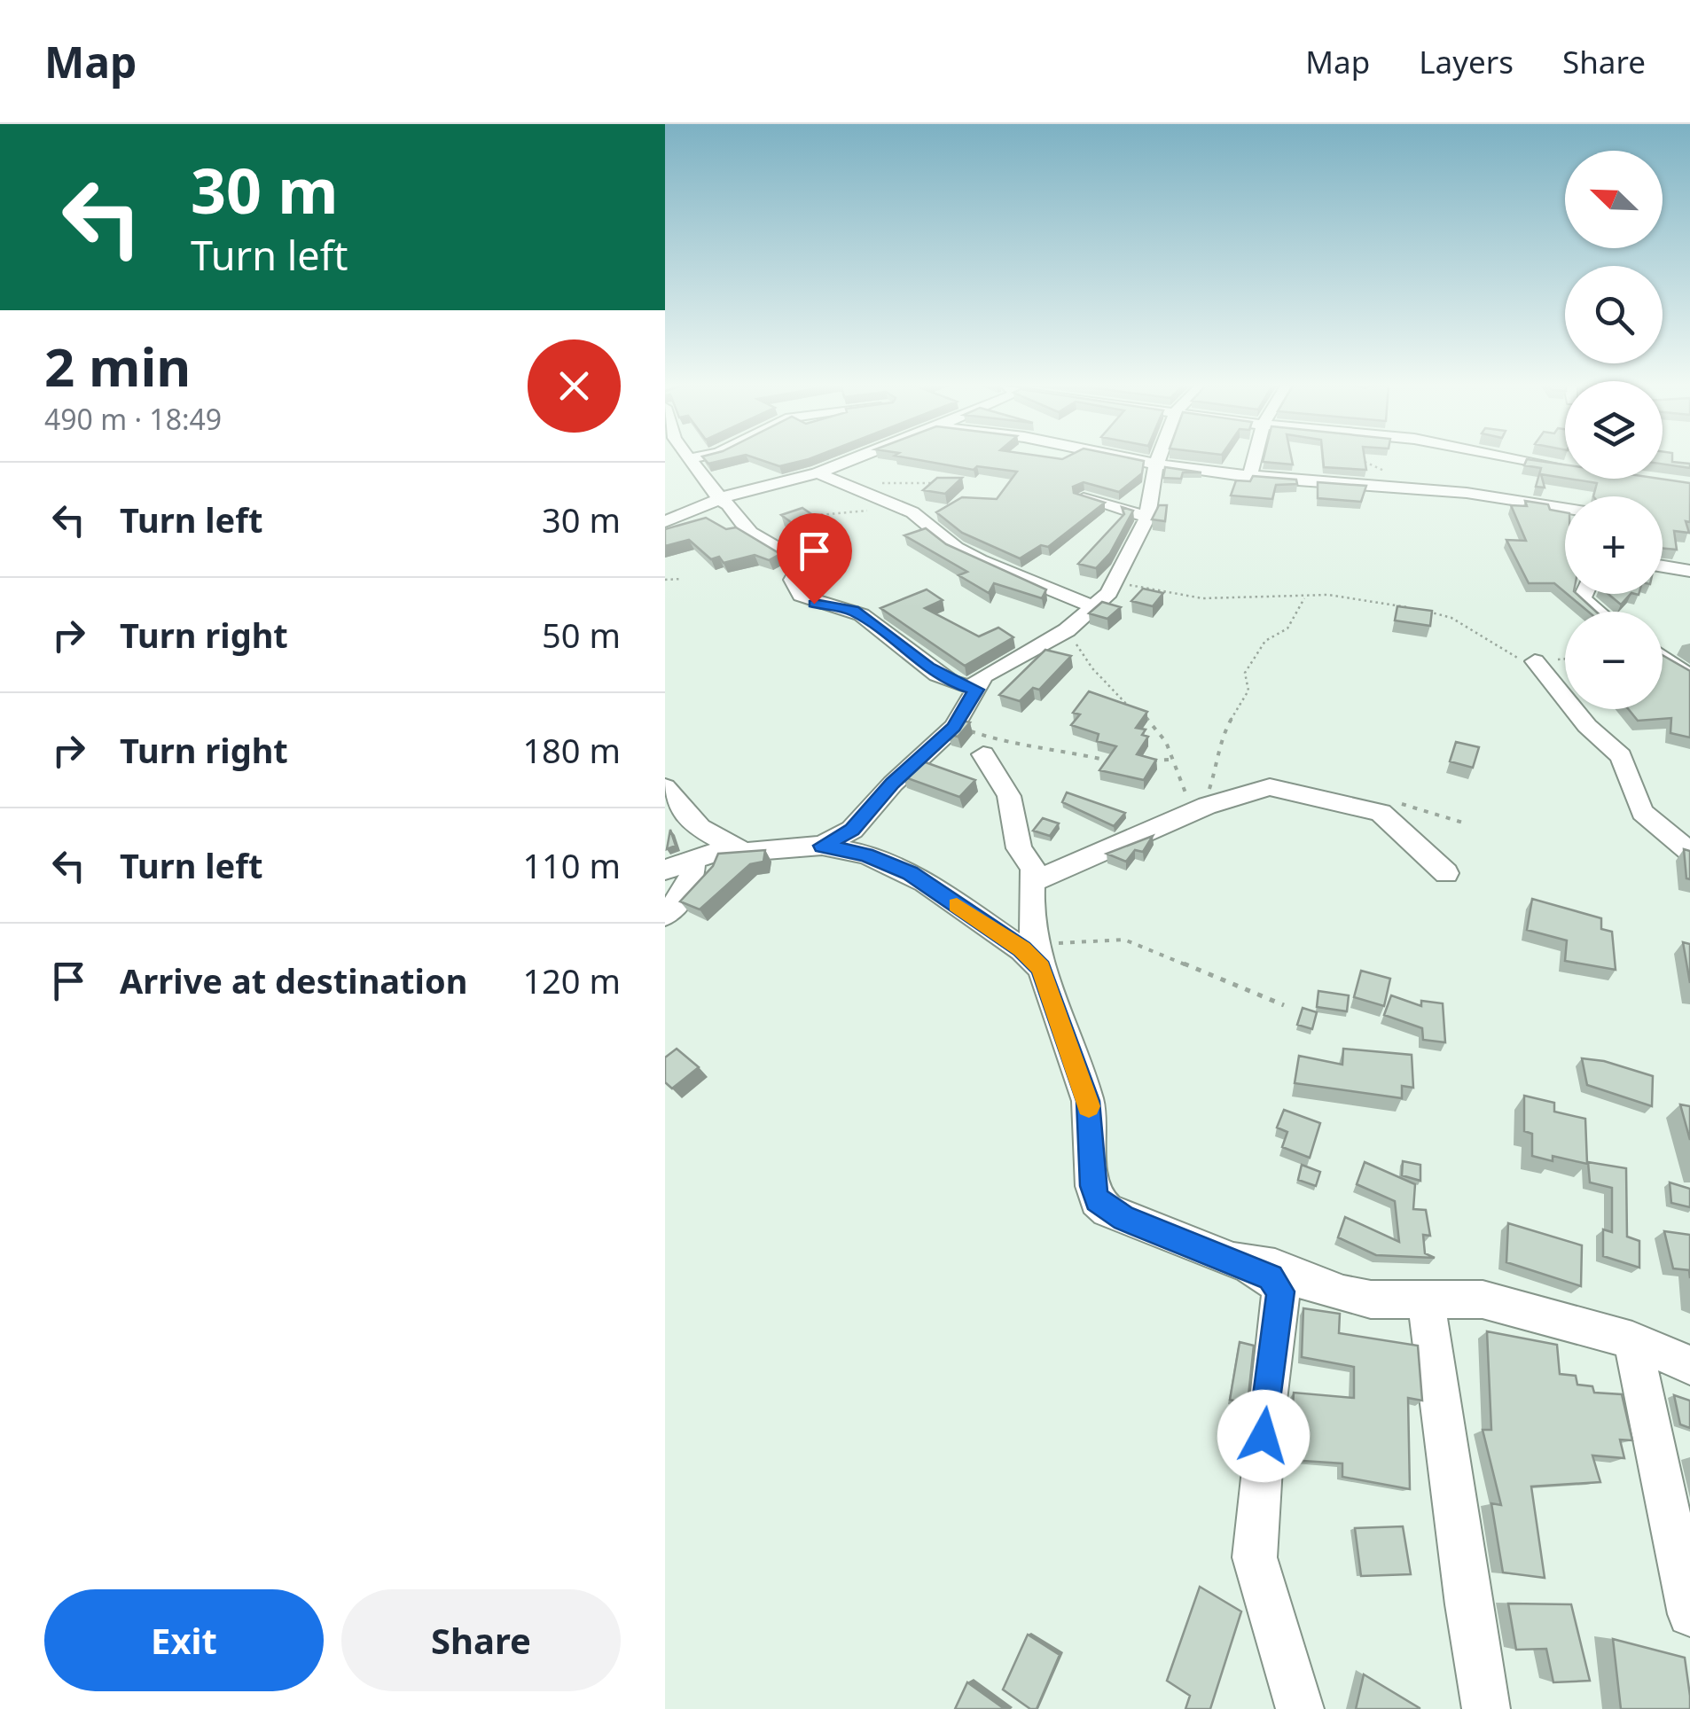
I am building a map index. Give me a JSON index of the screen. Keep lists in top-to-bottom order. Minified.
{"north":"top left","page":{"header":"Map","nav":["Map","Layers","Share"],"turn":["30 m","Turn left"],"map_buttons":["+","−"],"heading":["2 min","490 m · 18:49"],"list":[{"name":"Turn left","value":"30 m"},{"name":"Turn right","value":"50 m"},{"name":"Turn right","value":"180 m"},{"name":"Turn left","value":"110 m"},{"name":"Arrive at destination","value":"120 m"}],"buttons":["Exit","Share"]}}
